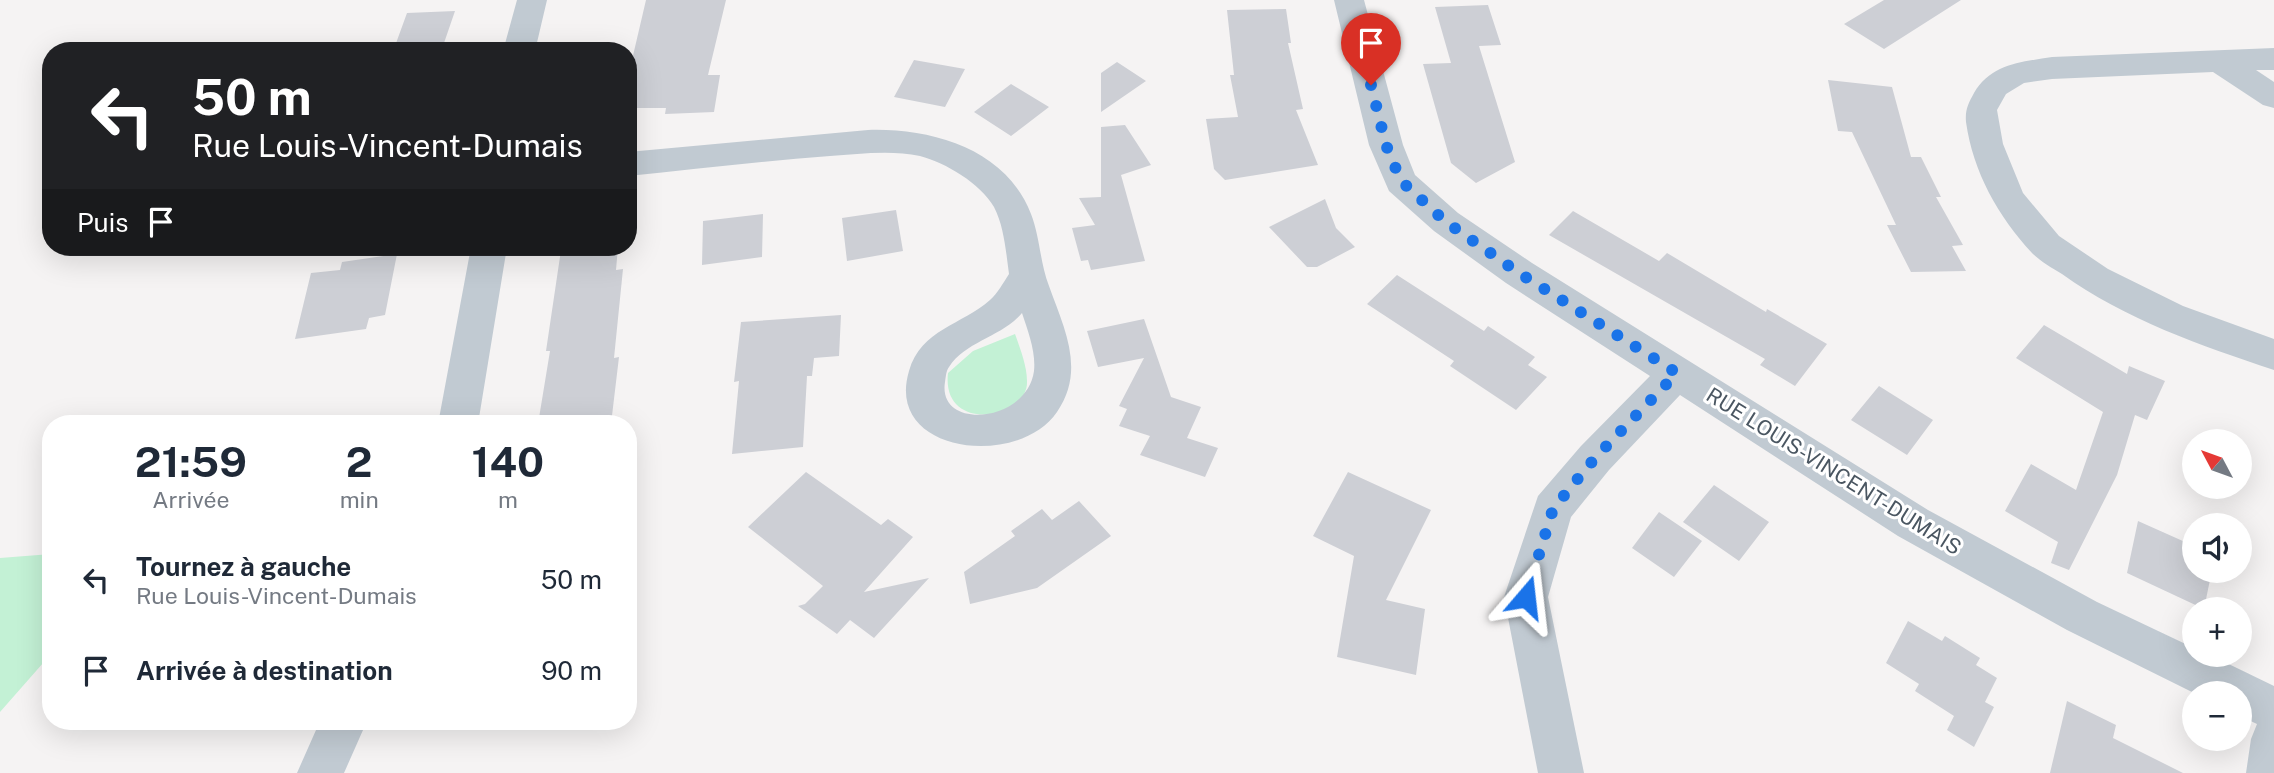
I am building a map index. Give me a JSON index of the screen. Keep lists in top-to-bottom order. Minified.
{"streets":{"street":["RUE LOUIS-VINCENT-DUMAIS"]},"north":"top left","page":{"turn":["50 m","Rue Louis-Vincent-Dumais"],"then":"Puis","eta":["21:59","Arrivée","2","min","140","m"],"map_buttons":["+","−"],"list":[{"name":"Tournez à gauche","note":"Rue Louis-Vincent-Dumais","value":"50 m"},{"name":"Arrivée à destination","value":"90 m"}]}}
